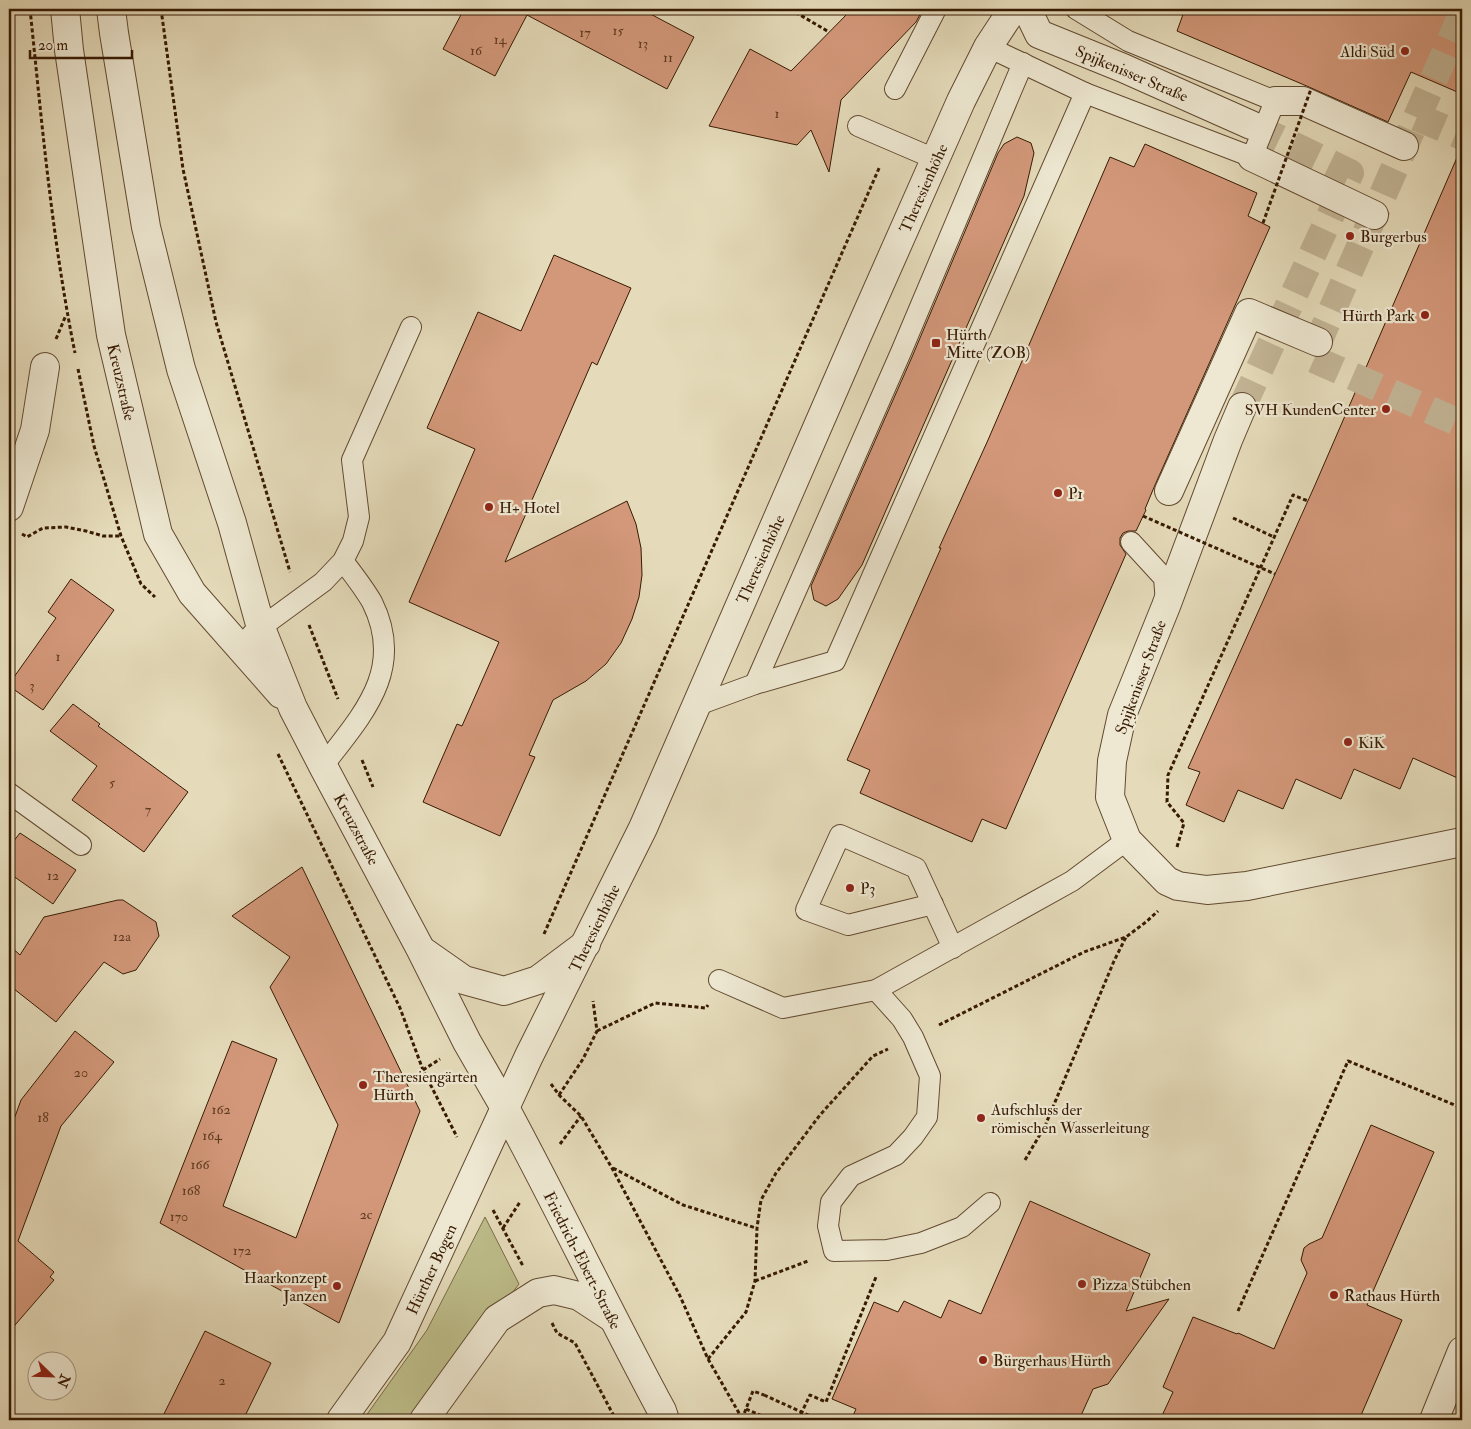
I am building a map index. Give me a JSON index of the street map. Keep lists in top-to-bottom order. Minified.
{"streets":{"street":["Spijkenisser Straße","Theresienhöhe","Kreuzstraße","Friedrich-Ebert-Straße","Hürther Bogen"]},"crossings":[["Theresienhöhe","Kreuzstraße"],["Theresienhöhe","Friedrich-Ebert-Straße"],["Theresienhöhe","Hürther Bogen"],["Kreuzstraße","Friedrich-Ebert-Straße"],["Kreuzstraße","Hürther Bogen"],["Friedrich-Ebert-Straße","Hürther Bogen"]],"places":{"other":["Aldi Süd","Burgerbus","Hürth Park","SVH KundenCenter","P1","H+ Hotel","KiK","P3","Theresiengärten Hürth","Aufschluss der römischen Wasserleitung","Pizza Stübchen","Haarkonzept Janzen","Rathaus Hürth","Bürgerhaus Hürth"],"transit":["Hürth Mitte (ZOB)"]},"house_numbers":["15","17","14","13","16","11","1","1","3","5","7","12","12a","20","162","18","164","166","168","2c","170","172","2"],"scale_bar":"20 m","north":"bottom right"}
